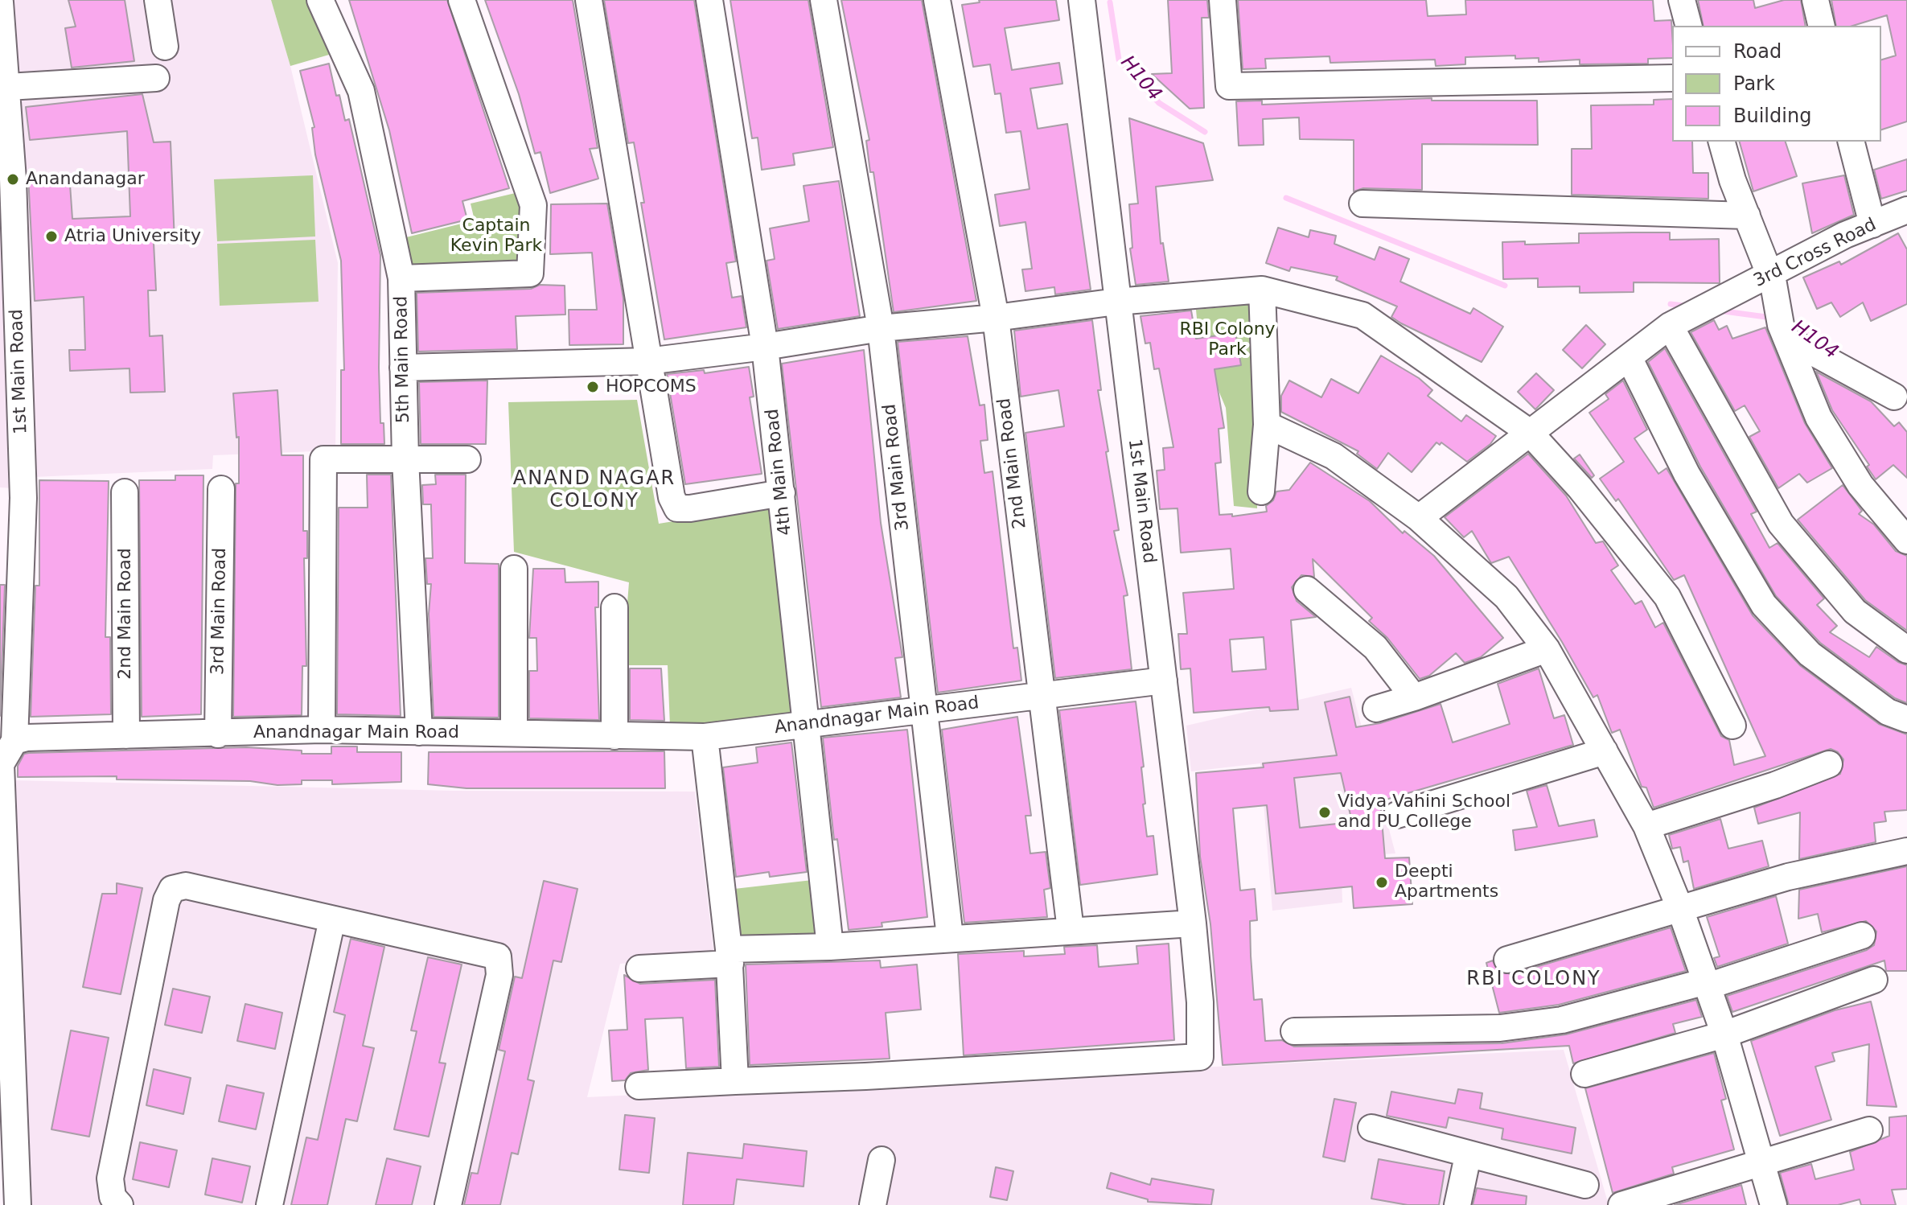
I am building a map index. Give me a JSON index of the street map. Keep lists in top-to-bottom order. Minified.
{"streets":{"street":["3rd Cross Road","5th Main Road","1st Main Road","2nd Main Road","3rd Main Road","4th Main Road","Anandnagar Main Road"]},"crossings":[["5th Main Road","Anandnagar Main Road"],["1st Main Road","Anandnagar Main Road"],["2nd Main Road","Anandnagar Main Road"],["3rd Main Road","Anandnagar Main Road"],["4th Main Road","Anandnagar Main Road"]],"districts":["ANAND NAGAR COLONY","RBI COLONY"],"water":["H104"],"parks":["Captain Kevin Park","RBI Colony Park"],"places":["Anandanagar","Atria University","HOPCOMS","Vidya Vahini School and PU College","Deepti Apartments"],"legend":["Road","Park","Building"]}
